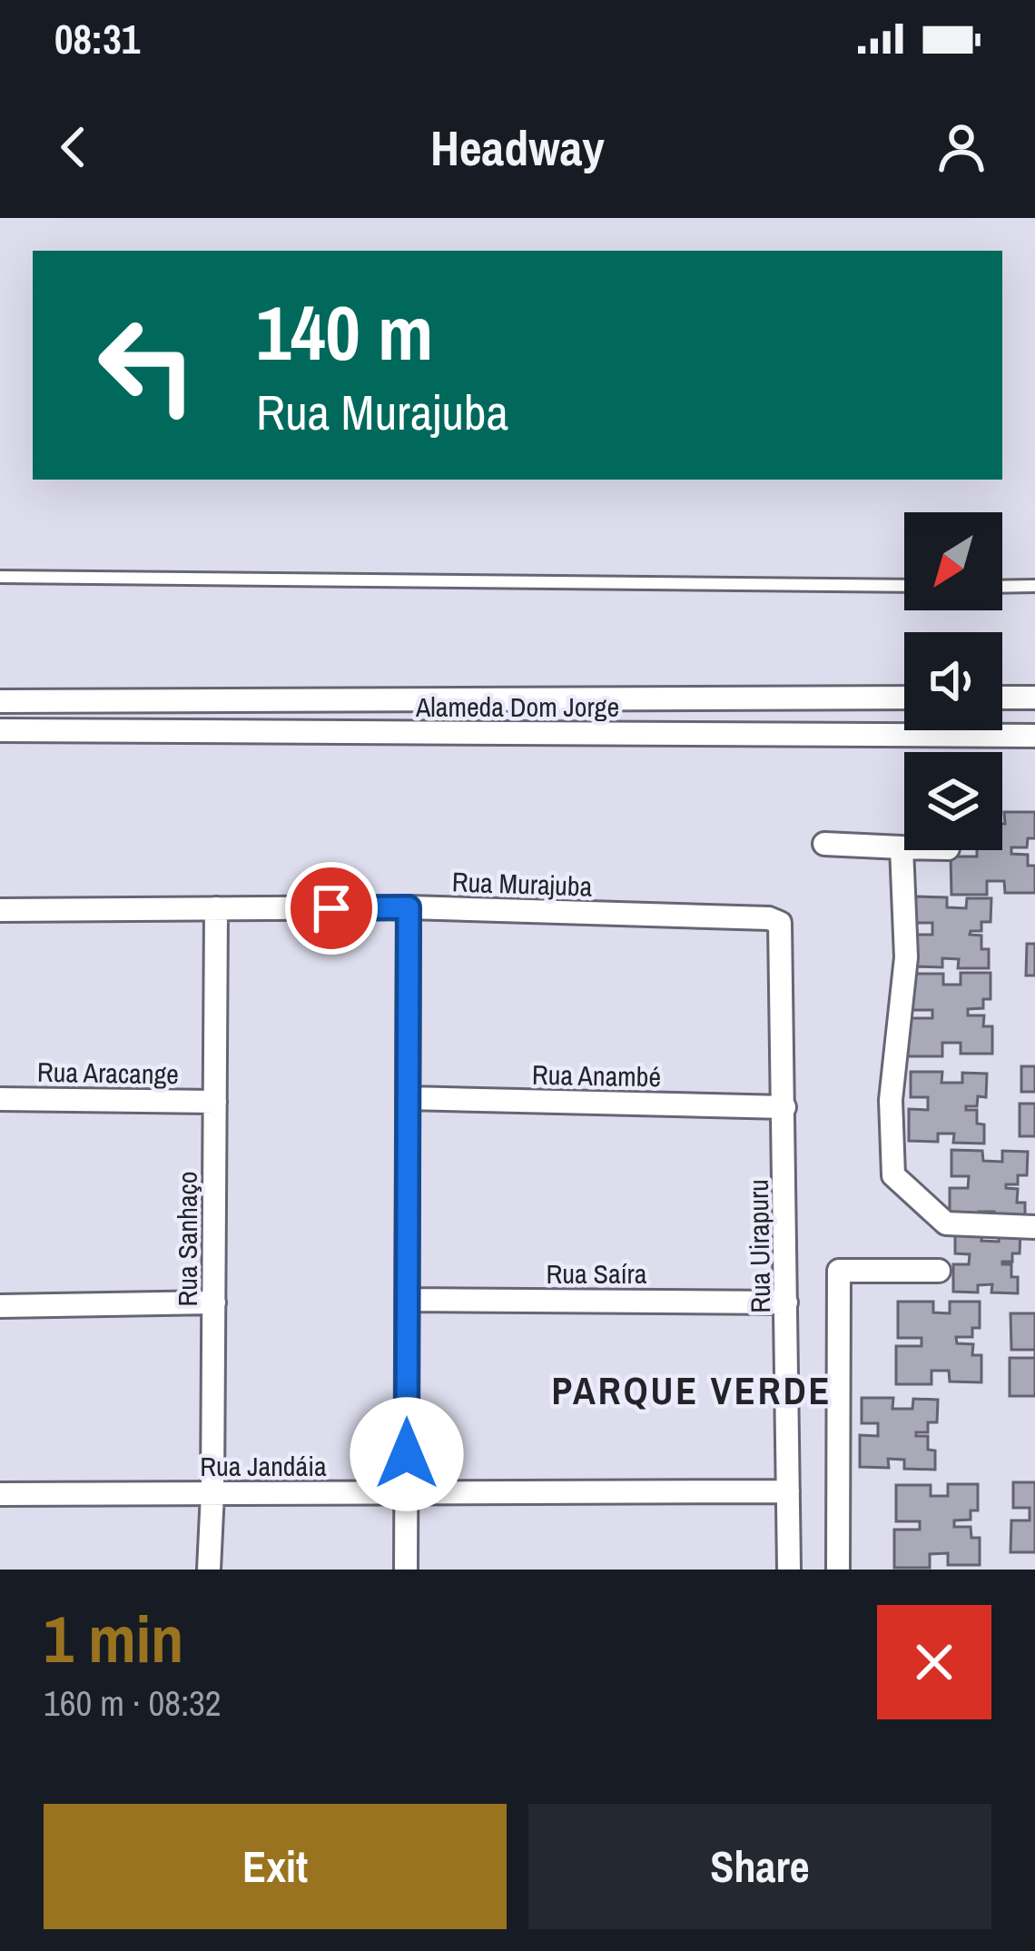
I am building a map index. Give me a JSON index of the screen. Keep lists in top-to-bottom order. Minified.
{"streets":{"street":["Alameda Dom Jorge","Rua Murajuba","Rua Aracange","Rua Anambé","Rua Sanhaço","Rua Uirapuru","Rua Saíra","Rua Jandáia"]},"crossings":[["Rua Murajuba","Rua Sanhaço"],["Rua Murajuba","Rua Uirapuru"],["Rua Aracange","Rua Sanhaço"],["Rua Anambé","Rua Uirapuru"],["Rua Sanhaço","Rua Jandáia"],["Rua Uirapuru","Rua Saíra"],["Rua Uirapuru","Rua Jandáia"]],"districts":["PARQUE VERDE"],"north":"bottom left","page":{"status":"08:31","header":"Headway","turn":["140 m","Rua Murajuba"],"heading":["1 min","160 m · 08:32"],"buttons":["Exit","Share"]}}
